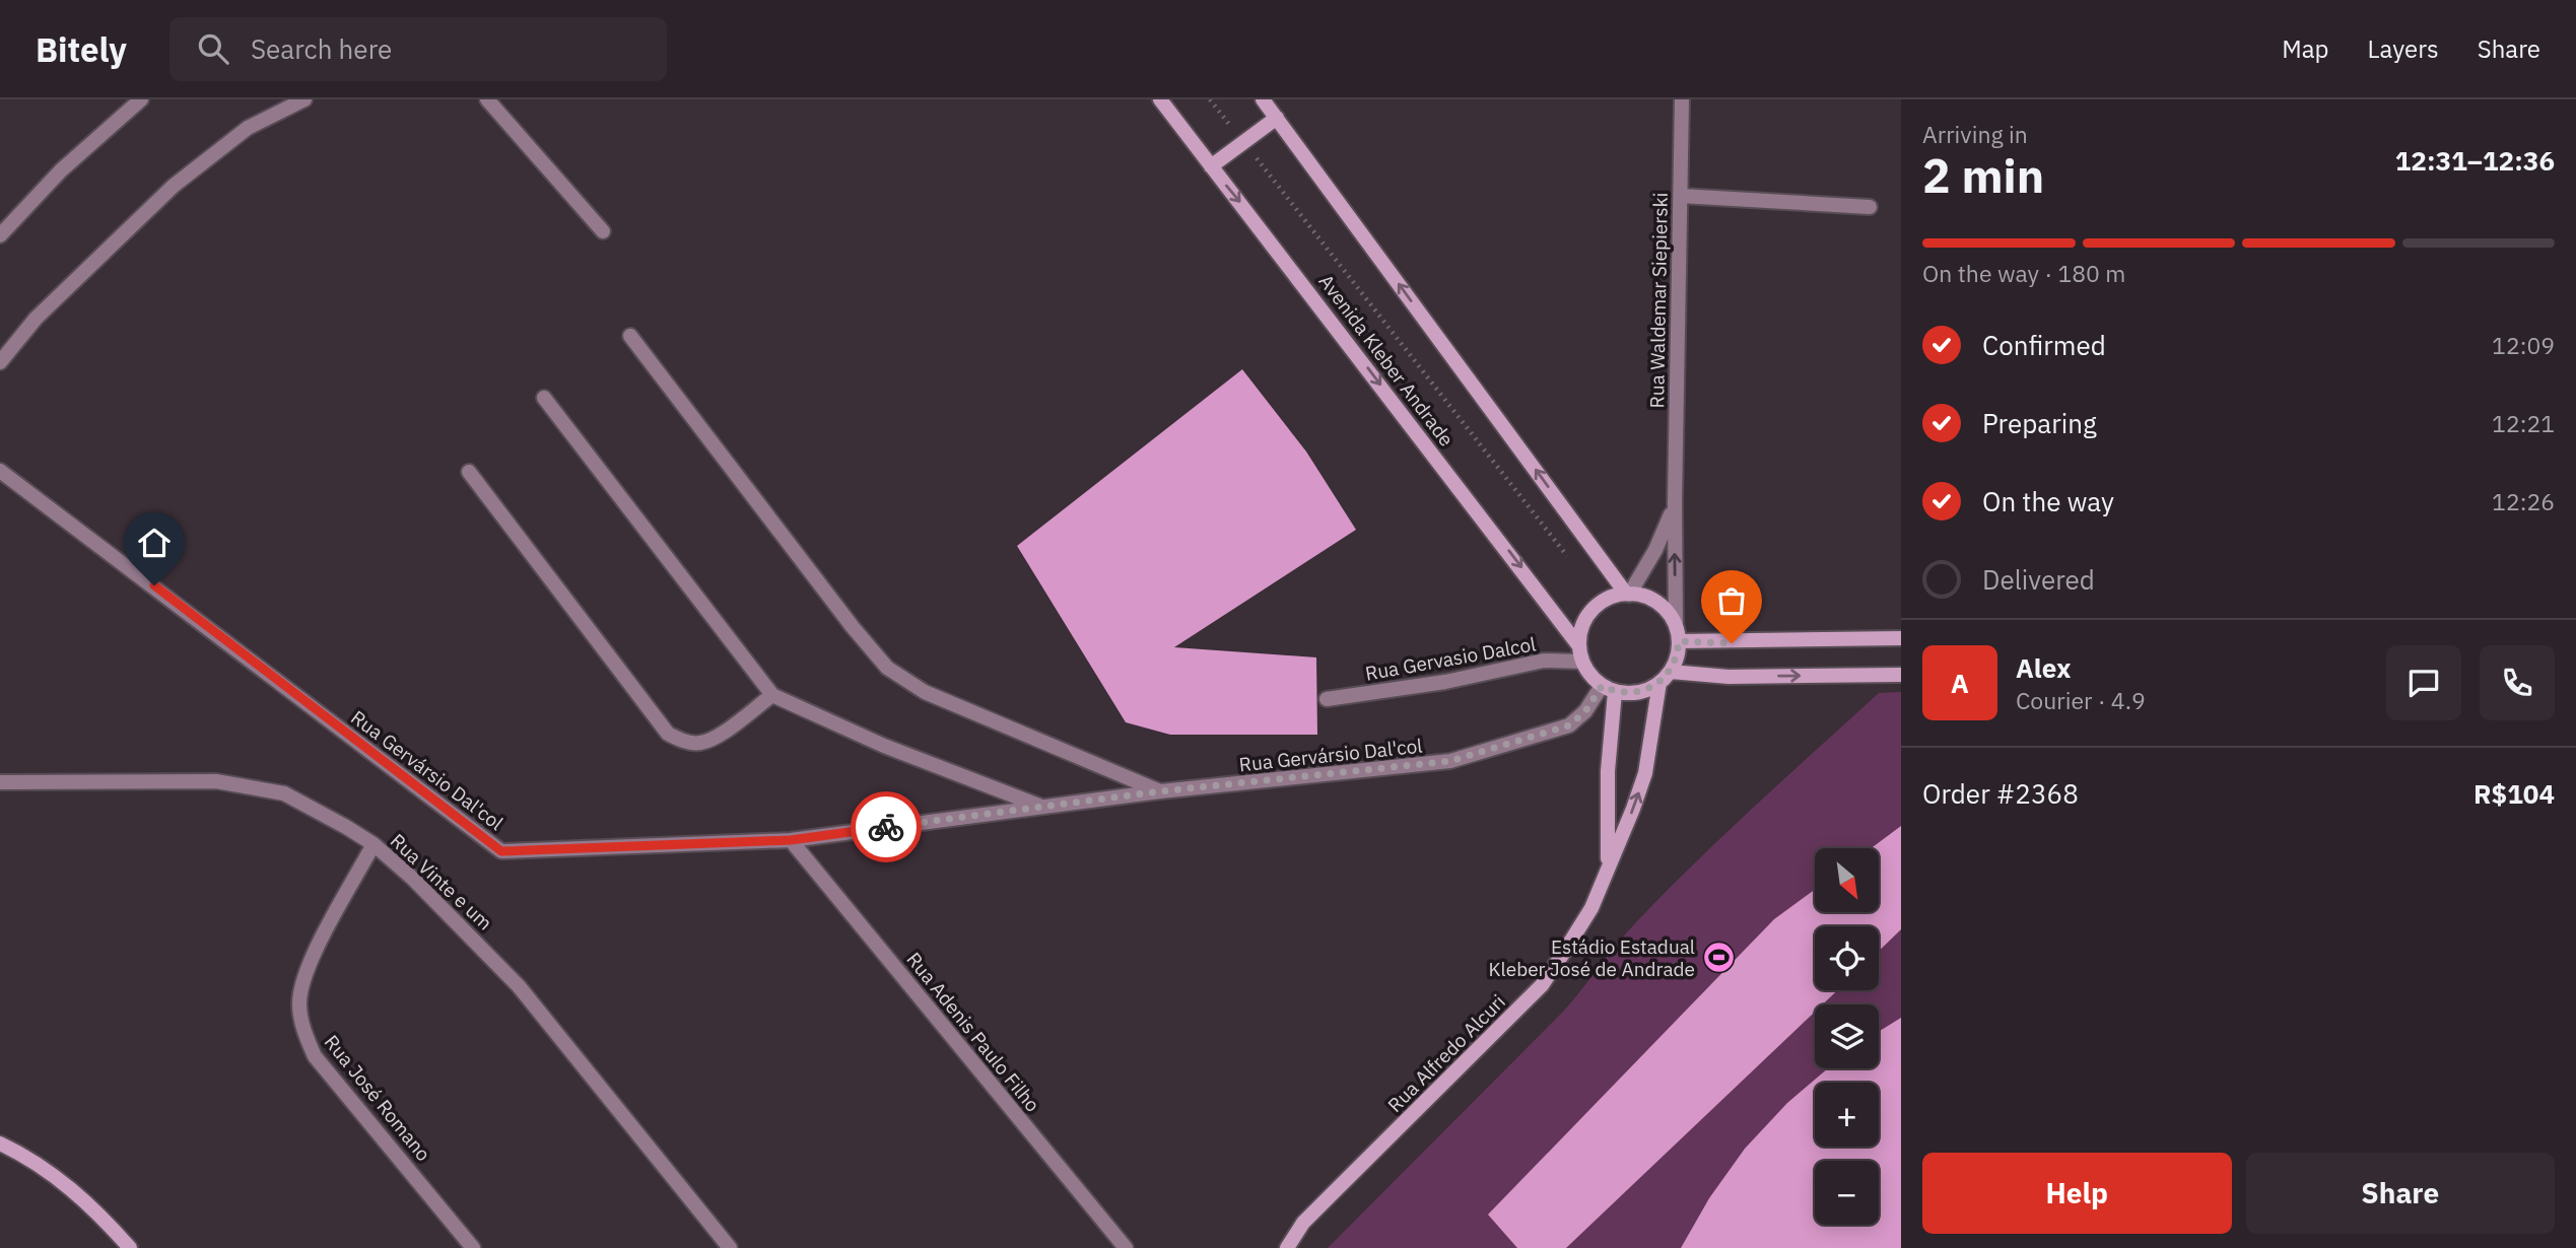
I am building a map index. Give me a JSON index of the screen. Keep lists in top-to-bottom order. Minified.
{"streets":{"street":["Rua Waldemar Siepierski","Avenida Kleber Andrade","Rua Gervasio Dalcol","Rua Gervársio Dal'col","Rua Vinte e um","Rua Adenis Paulo Filho","Rua Alfredo Alcuri","Rua José Romano"]},"crossings":[["Rua Waldemar Siepierski","Avenida Kleber Andrade"],["Rua Waldemar Siepierski","Rua Gervasio Dalcol"],["Rua Waldemar Siepierski","Rua Gervársio Dal'col"],["Rua Waldemar Siepierski","Rua Alfredo Alcuri"],["Avenida Kleber Andrade","Rua Gervasio Dalcol"],["Avenida Kleber Andrade","Rua Gervársio Dal'col"],["Avenida Kleber Andrade","Rua Alfredo Alcuri"],["Rua Gervasio Dalcol","Rua Gervársio Dal'col"],["Rua Gervasio Dalcol","Rua Alfredo Alcuri"],["Rua Gervársio Dal'col","Rua Adenis Paulo Filho"],["Rua Gervársio Dal'col","Rua Alfredo Alcuri"],["Rua Vinte e um","Rua José Romano"]],"places":{"sports":["Estádio Estadual Kleber José de Andrade"]},"north":"bottom right","page":{"header":"Bitely","search":"Search here","nav":["Map","Layers","Share"],"heading":["2 min","Arriving in","12:31–12:36"],"panel":["Alex","Courier · 4.9","Order #2368","R$104"],"bar":"On the way · 180 m","list":[["Confirmed","12:09"],["Preparing","12:21"],["On the way","12:26"],"Delivered"],"round":"A","map_buttons":["+","−"],"buttons":["Help","Share"]}}
